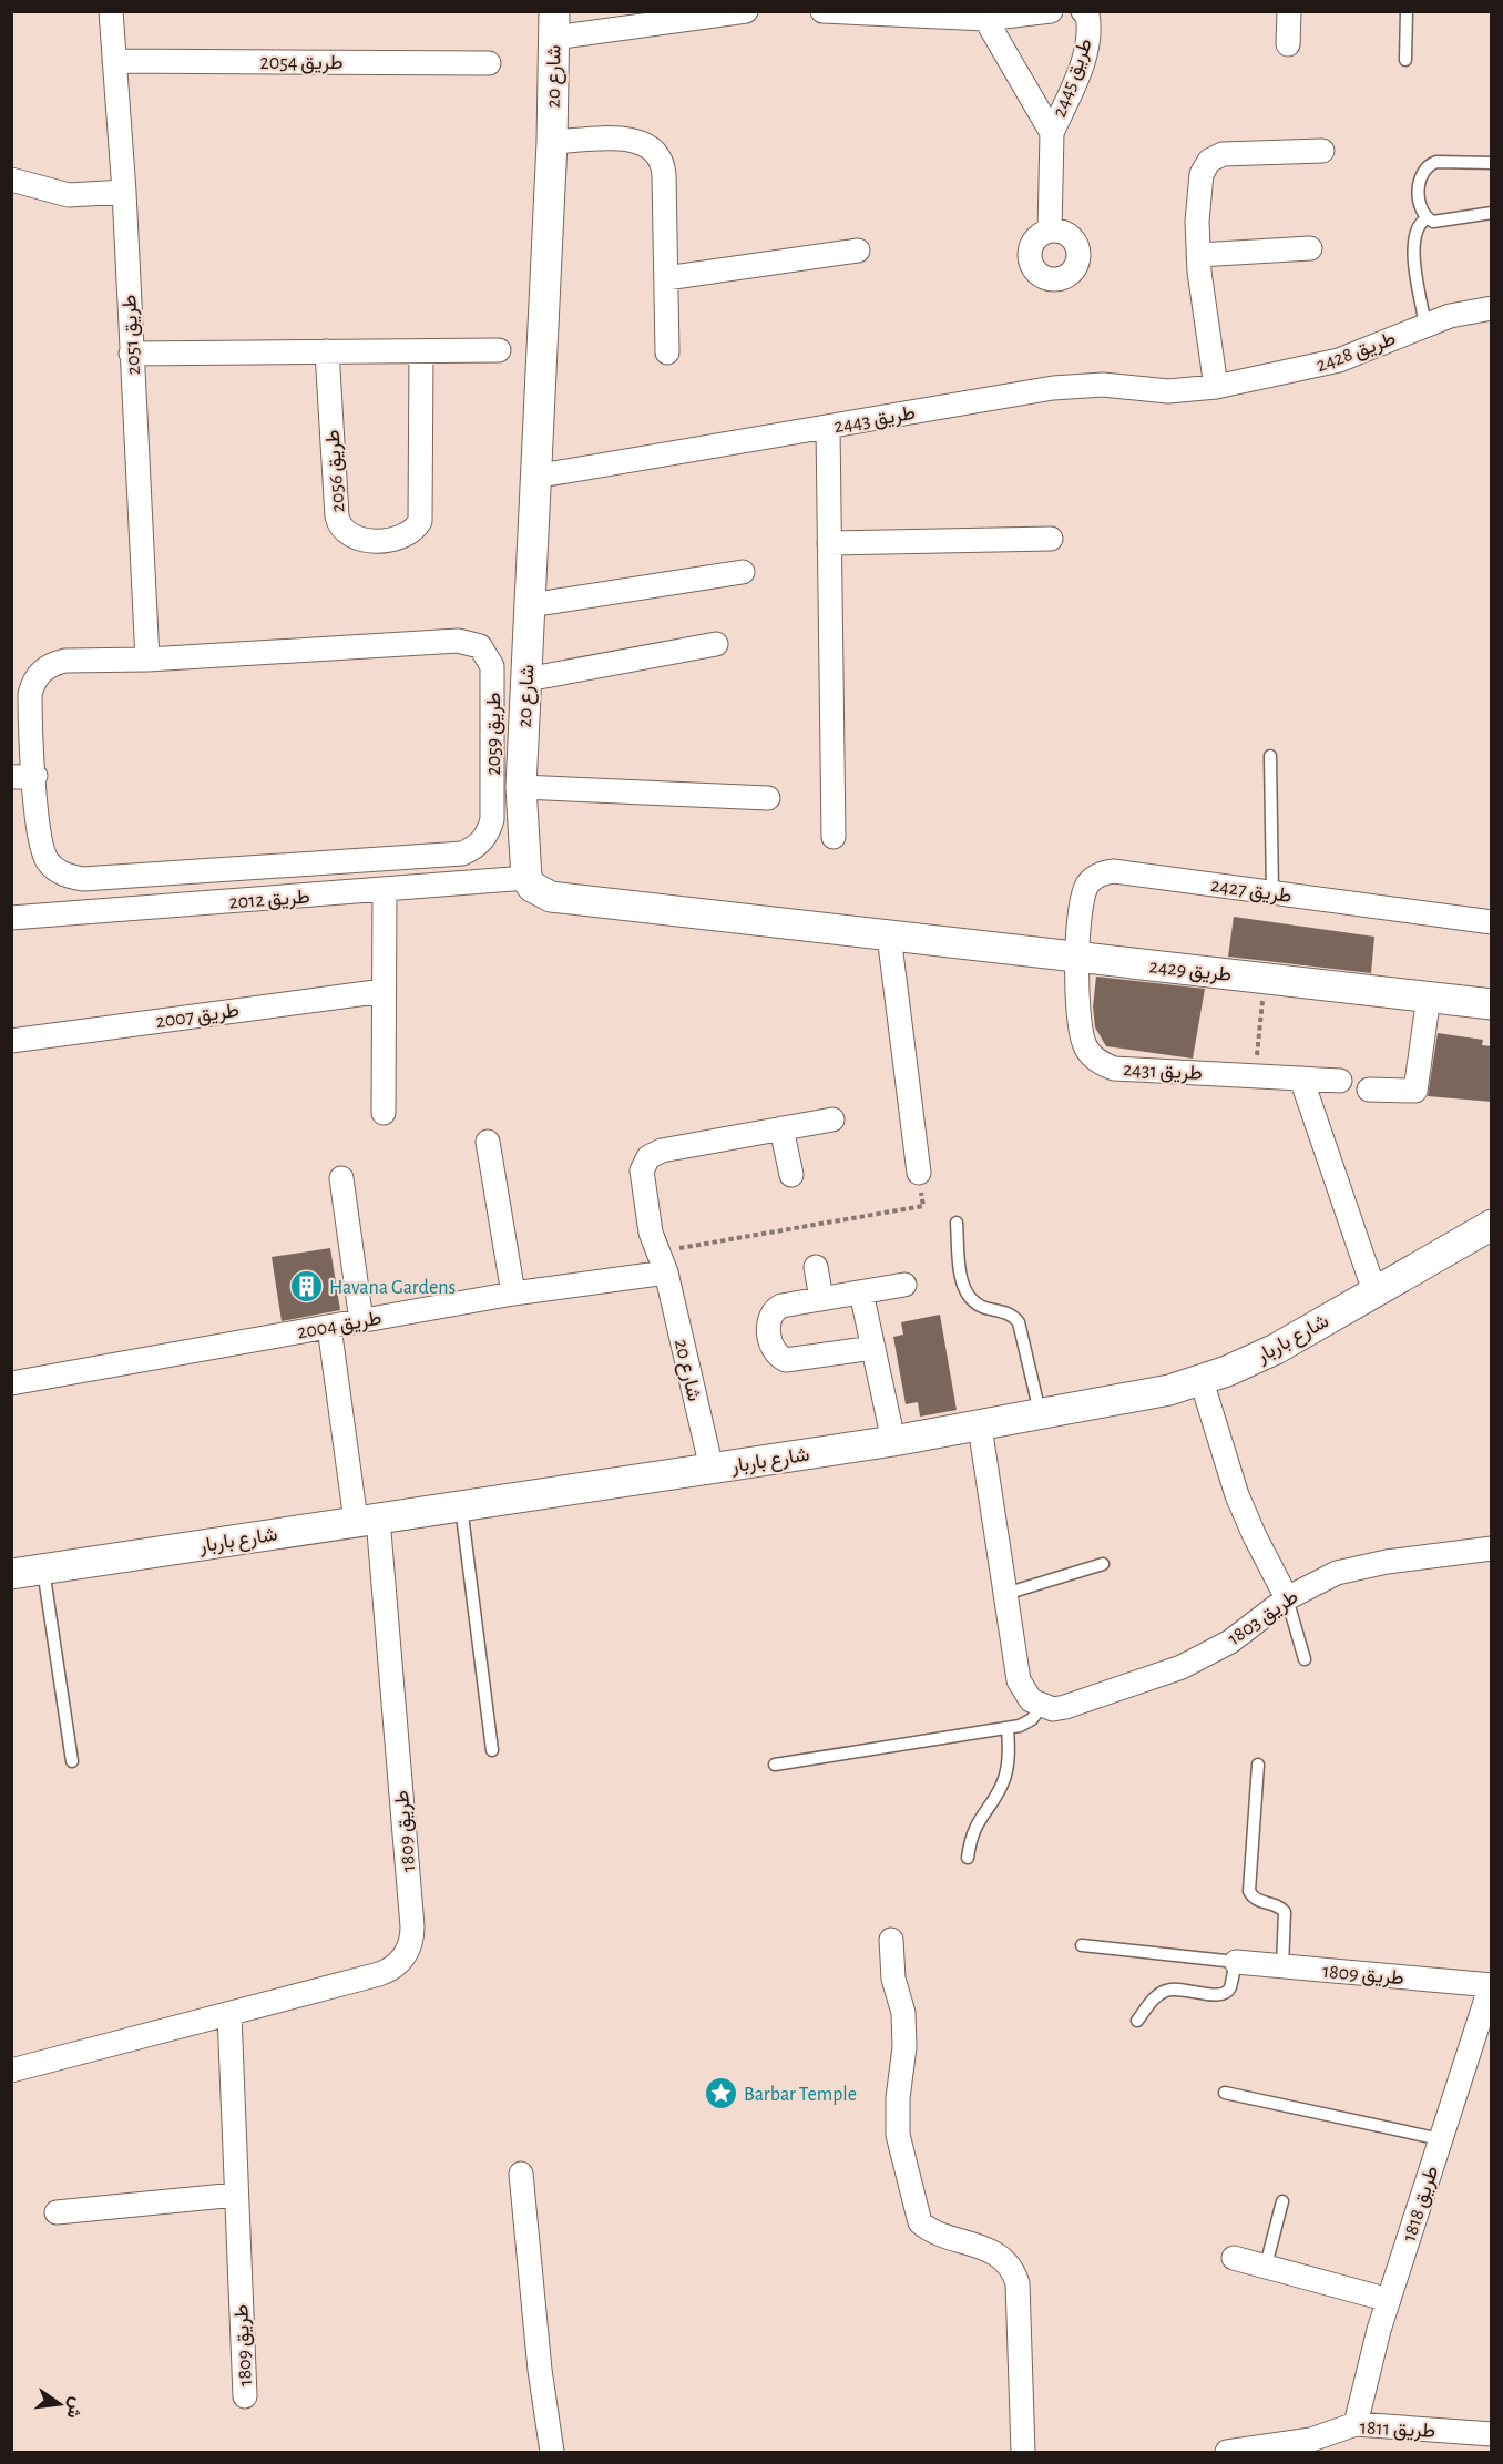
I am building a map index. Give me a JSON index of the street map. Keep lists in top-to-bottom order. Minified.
{"streets":{"street":["طريق 2054","شارع 20","طريق 2445","طريق 2051","طريق 2428","طريق 2443","طريق 2056","طريق 2059","طريق 2427","طريق 2012","طريق 2429","طريق 2007","طريق 2431","طريق 2004","شارع باربار","طريق 1803","طريق 1809","طريق 1818","طريق 1811"]},"crossings":[["طريق 2054","طريق 2051"],["شارع 20","طريق 2443"],["شارع 20","طريق 2012"],["شارع 20","طريق 2004"],["شارع 20","شارع باربار"],["طريق 2051","طريق 2059"],["طريق 2428","طريق 2443"],["طريق 2427","طريق 2429"],["طريق 2427","طريق 2431"],["طريق 2429","طريق 2431"],["طريق 2004","طريق 1809"],["شارع باربار","طريق 1809"],["طريق 1809","طريق 1818"],["طريق 1818","طريق 1811"]],"places":{"building":["Havana Gardens"],"place":["Barbar Temple"]},"north":"right"}
